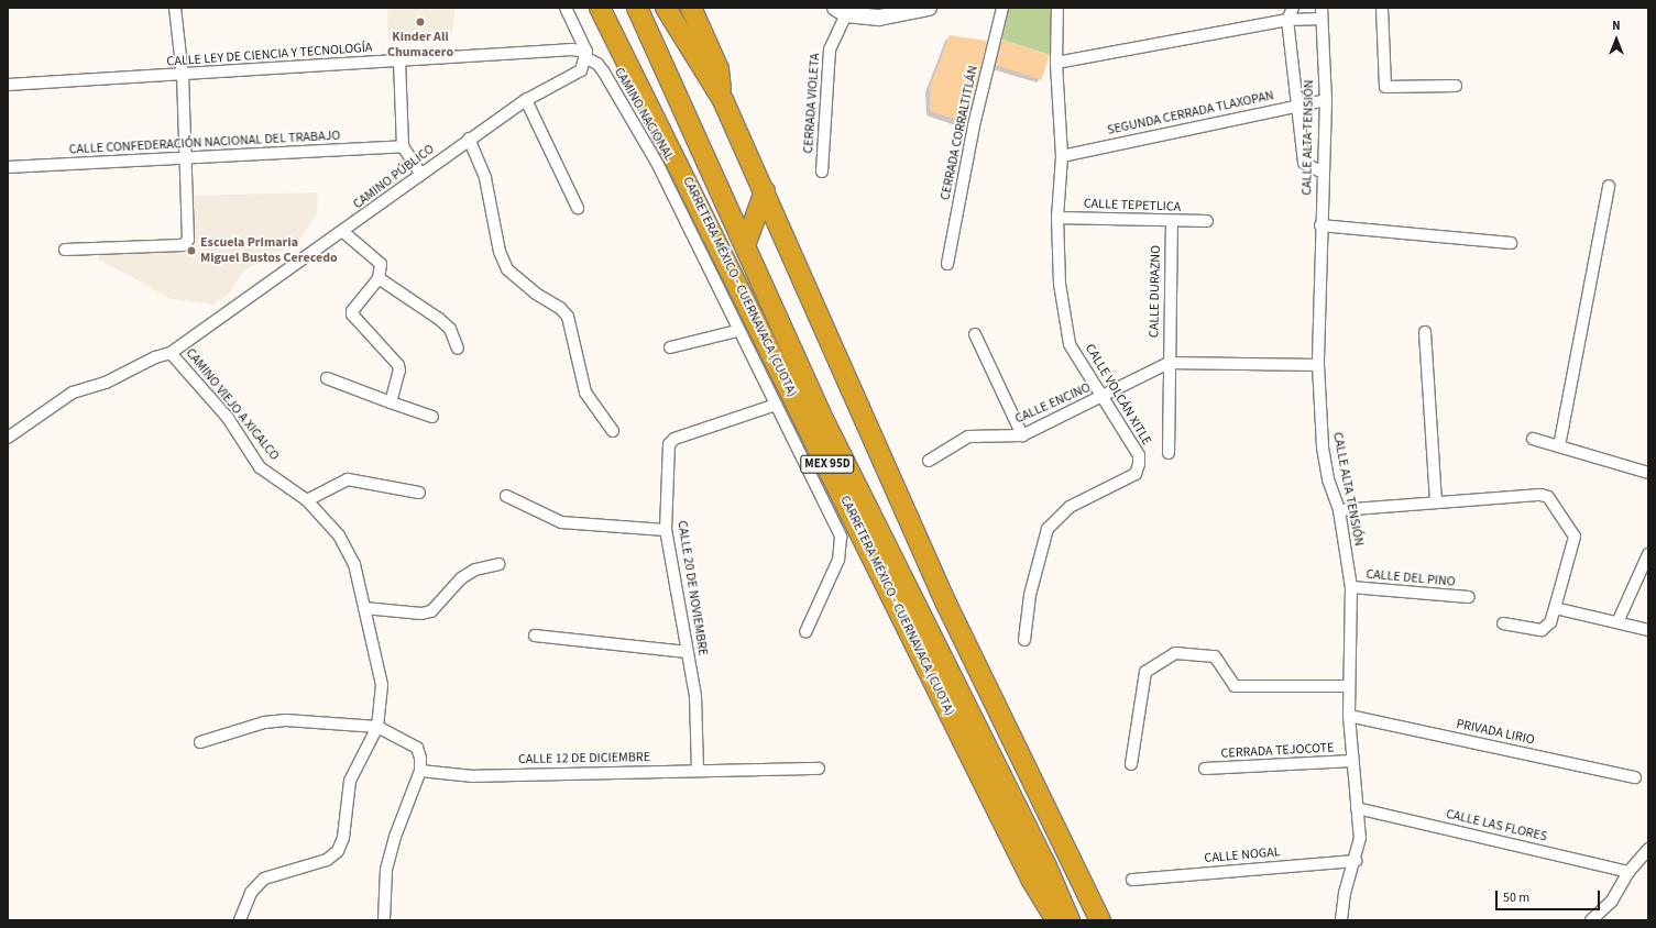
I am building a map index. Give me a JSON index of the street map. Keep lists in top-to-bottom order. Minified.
{"streets":{"highway":["CARRETERA MÉXICO - CUERNAVACA (CUOTA)","MEX 95D"],"street":["CALLE LEY DE CIENCIA Y TECNOLOGÍA","CERRADA VIOLETA","SEGUNDA CERRADA TLAXOPAN","CAMINO NACIONAL","CERRADA CORRALTITLÁN","CALLE ALTA TENSIÓN","CALLE CONFEDERACIÓN NACIONAL DEL TRABAJO","CAMINO PÚBLICO","CALLE TEPETLICA","CALLE DURAZNO","CALLE VOLCÁN XITLE","CALLE ENCINO","CAMINO VIEJO A XICALCO","CALLE DEL PINO","CALLE 20 DE NOVIEMBRE","PRIVADA LIRIO","CERRADA TEJOCOTE","CALLE 12 DE DICIEMBRE","CALLE LAS FLORES","CALLE NOGAL"]},"crossings":[["CALLE LEY DE CIENCIA Y TECNOLOGÍA","CAMINO NACIONAL"],["CALLE LEY DE CIENCIA Y TECNOLOGÍA","CAMINO PÚBLICO"],["SEGUNDA CERRADA TLAXOPAN","CALLE ALTA TENSIÓN"],["SEGUNDA CERRADA TLAXOPAN","CALLE VOLCÁN XITLE"],["CAMINO NACIONAL","CAMINO PÚBLICO"],["CAMINO NACIONAL","CALLE 20 DE NOVIEMBRE"],["CALLE ALTA TENSIÓN","CALLE ENCINO"],["CALLE ALTA TENSIÓN","CALLE DEL PINO"],["CALLE ALTA TENSIÓN","PRIVADA LIRIO"],["CALLE ALTA TENSIÓN","CERRADA TEJOCOTE"],["CALLE ALTA TENSIÓN","CALLE LAS FLORES"],["CALLE ALTA TENSIÓN","CALLE NOGAL"],["CAMINO PÚBLICO","CAMINO VIEJO A XICALCO"],["CALLE TEPETLICA","CALLE DURAZNO"],["CALLE TEPETLICA","CALLE VOLCÁN XITLE"],["CALLE DURAZNO","CALLE ENCINO"],["CALLE VOLCÁN XITLE","CALLE ENCINO"],["CALLE 20 DE NOVIEMBRE","CALLE 12 DE DICIEMBRE"]],"places":["Kinder Ali Chumacero","Escuela Primaria Miguel Bustos Cerecedo"],"scale_bar":"50 m","north":"top"}
